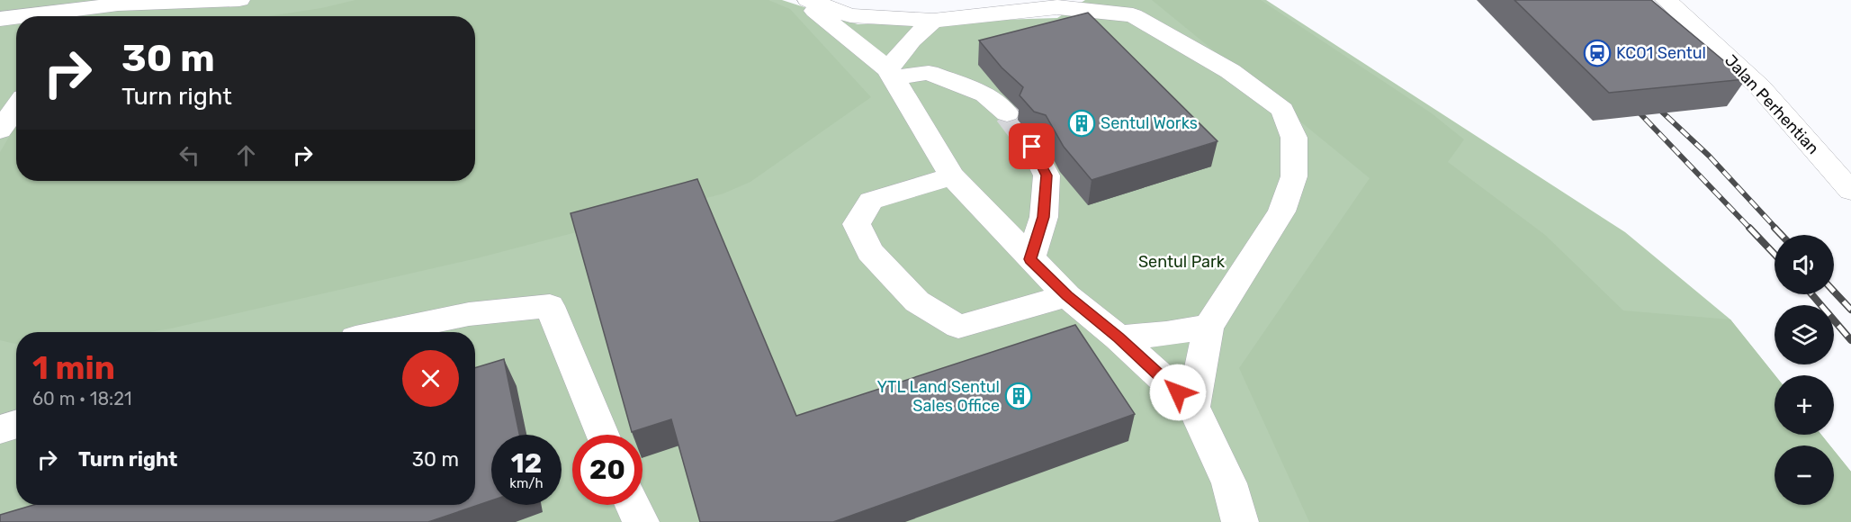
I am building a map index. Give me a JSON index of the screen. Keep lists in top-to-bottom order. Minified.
{"streets":{"street":["Jalan Perhentian"]},"parks":["Sentul Park"],"places":{"station":["KC01 Sentul"],"building":["Sentul Works","YTL Land Sentul Sales Office"]},"page":{"turn":["30 m","Turn right"],"map_buttons":["+","−"],"heading":["1 min","60 m · 18:21"],"list":[{"name":"Turn right","value":"30 m"}],"speed":"12 km/h","limit":"20"}}
